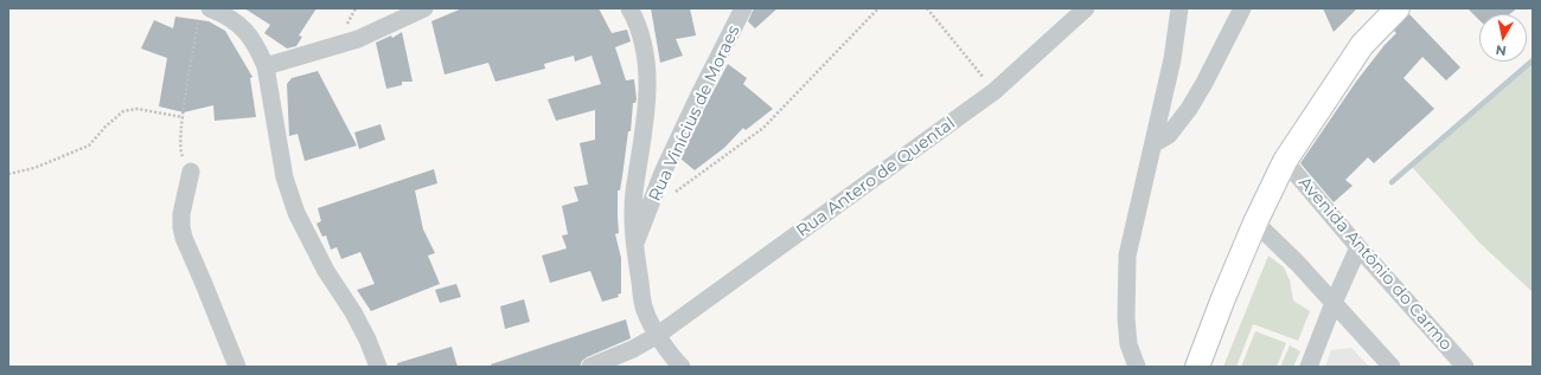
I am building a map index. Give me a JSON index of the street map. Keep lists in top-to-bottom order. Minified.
{"streets":{"street":["Rua Vinícius de Moraes","Rua Antero de Quental","Avenida Antônio do Carmo"]},"north":"bottom"}
